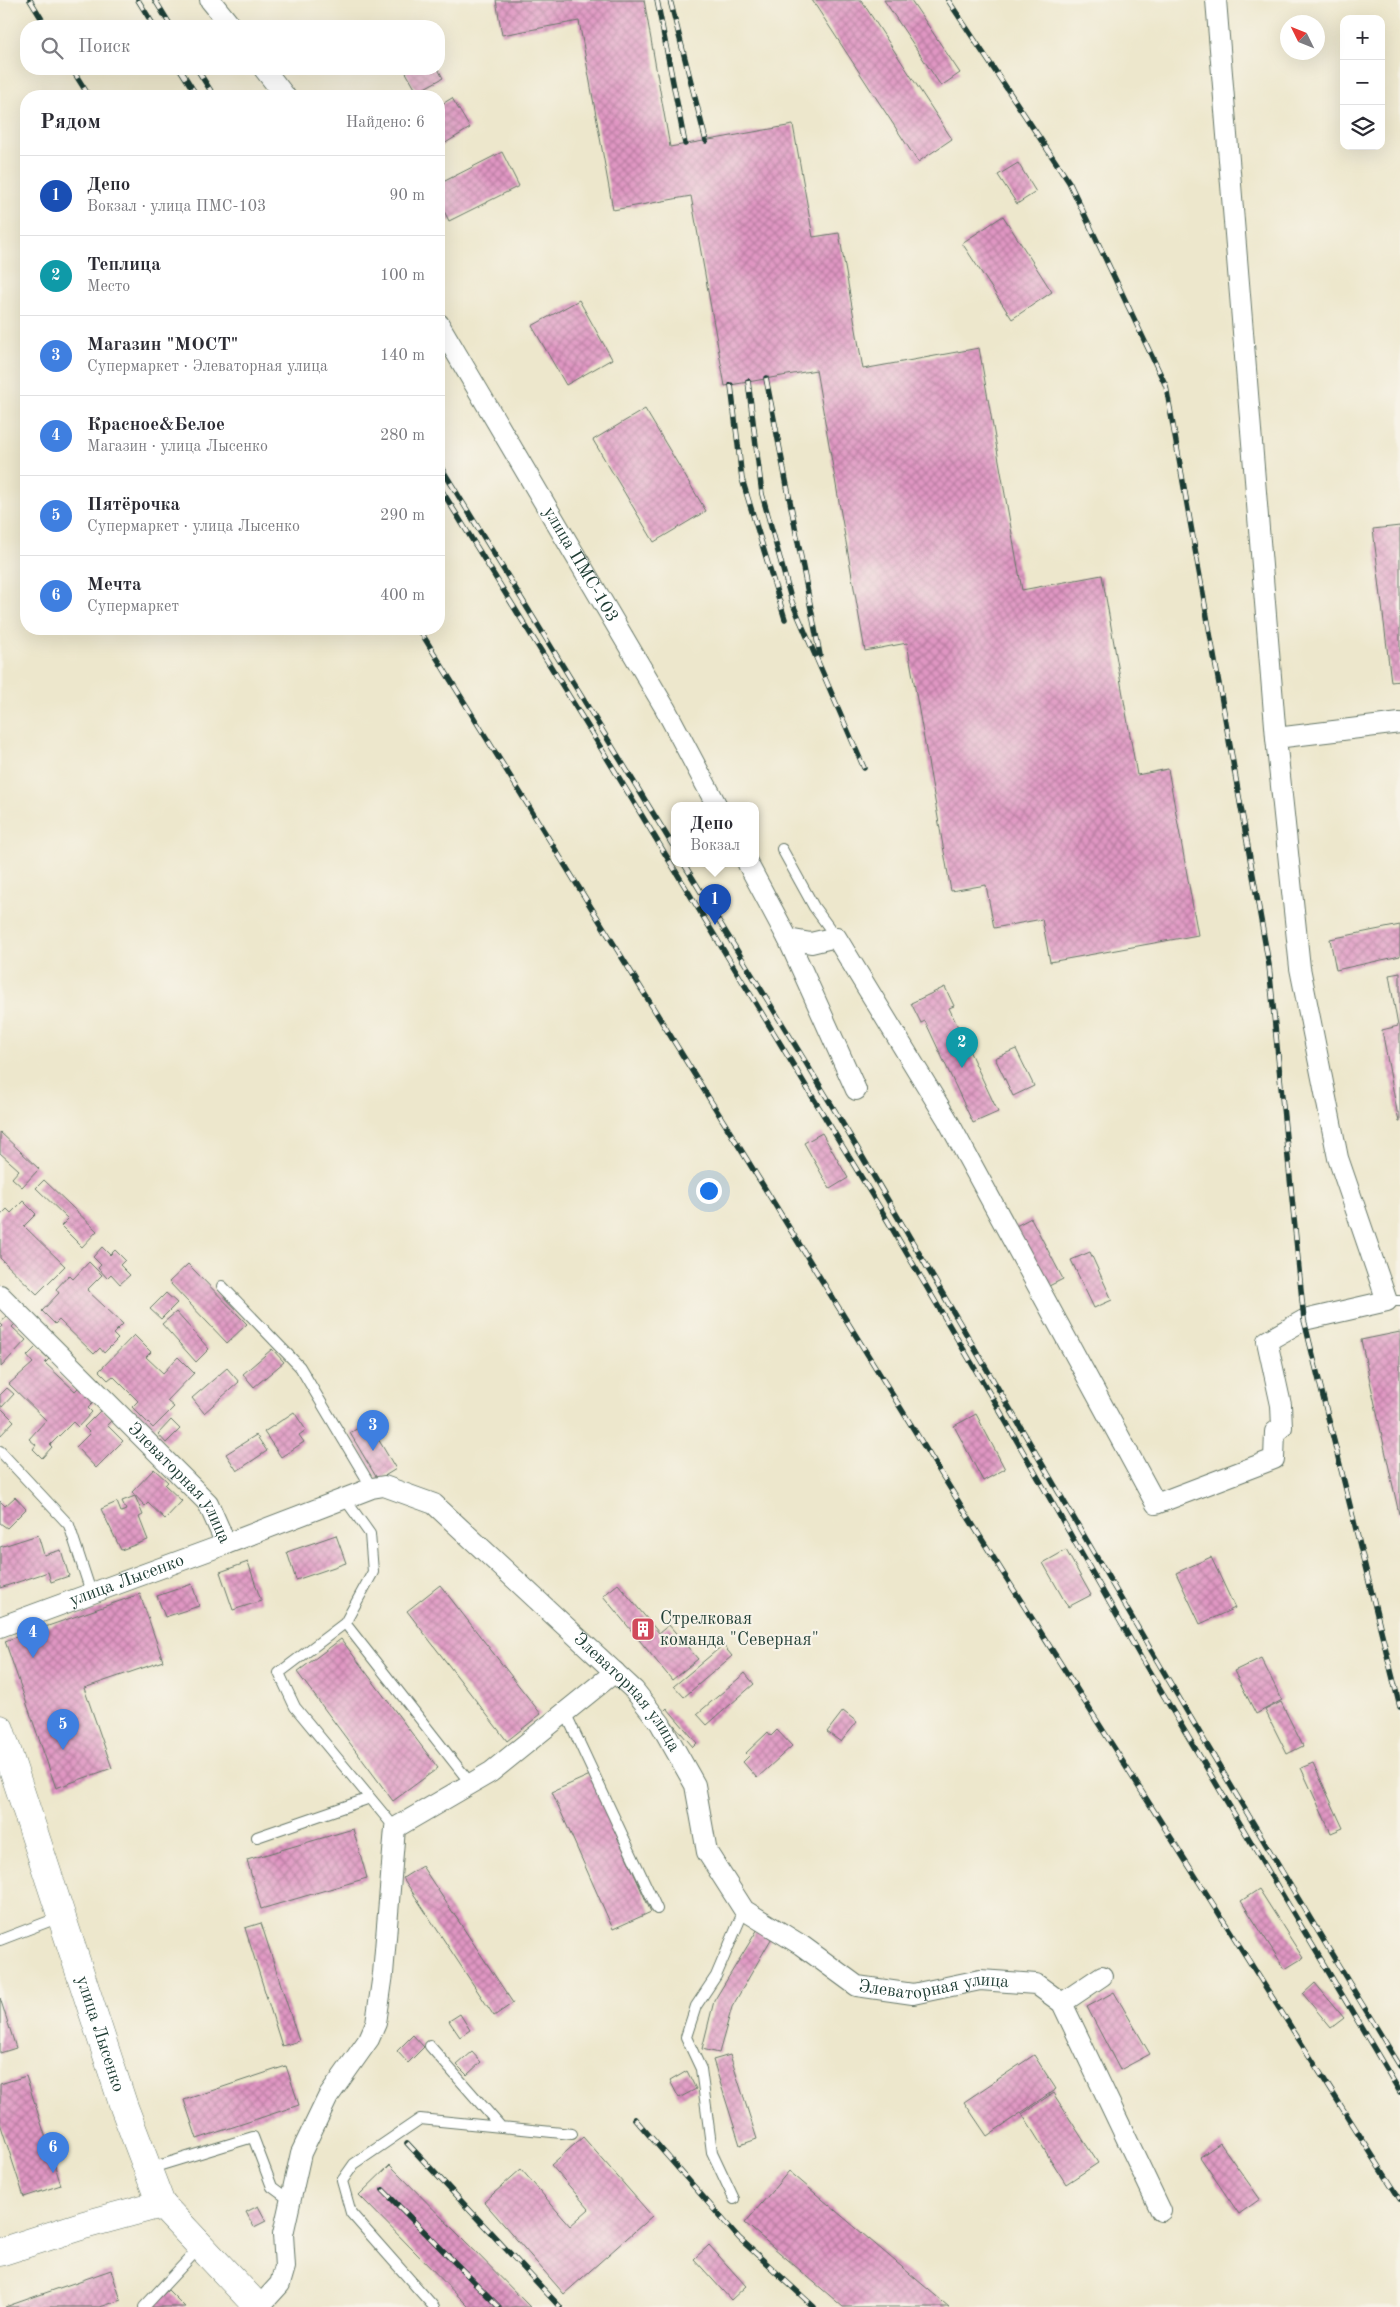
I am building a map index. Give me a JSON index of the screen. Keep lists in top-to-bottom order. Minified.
{"streets":{"main road":["улица Лысенко"],"street":["улица ПМС-103","Элеваторная улица"]},"crossings":[["Элеваторная улица","улица Лысенко"]],"places":{"building":["Стрелковая команда \"Северная\""]},"north":"top left","page":{"map_buttons":["+","−"],"search":"Поиск","heading":["Рядом","Найдено: 6"],"list":[{"mark":"1","name":"Депо","note":"Вокзал · улица ПМС-103","value":"90 m"},{"mark":"2","name":"Теплица","note":"Место","value":"100 m"},{"mark":"3","name":"Магазин \"МОСТ\"","note":"Супермаркет · Элеваторная улица","value":"140 m"},{"mark":"4","name":"Красное&Белое","note":"Магазин · улица Лысенко","value":"280 m"},{"mark":"5","name":"Пятёрочка","note":"Супермаркет · улица Лысенко","value":"290 m"},{"mark":"6","name":"Мечта","note":"Супермаркет","value":"400 m"}],"popup":["Депо","Вокзал"],"pins":["1","2","3","4","5","6"]}}
